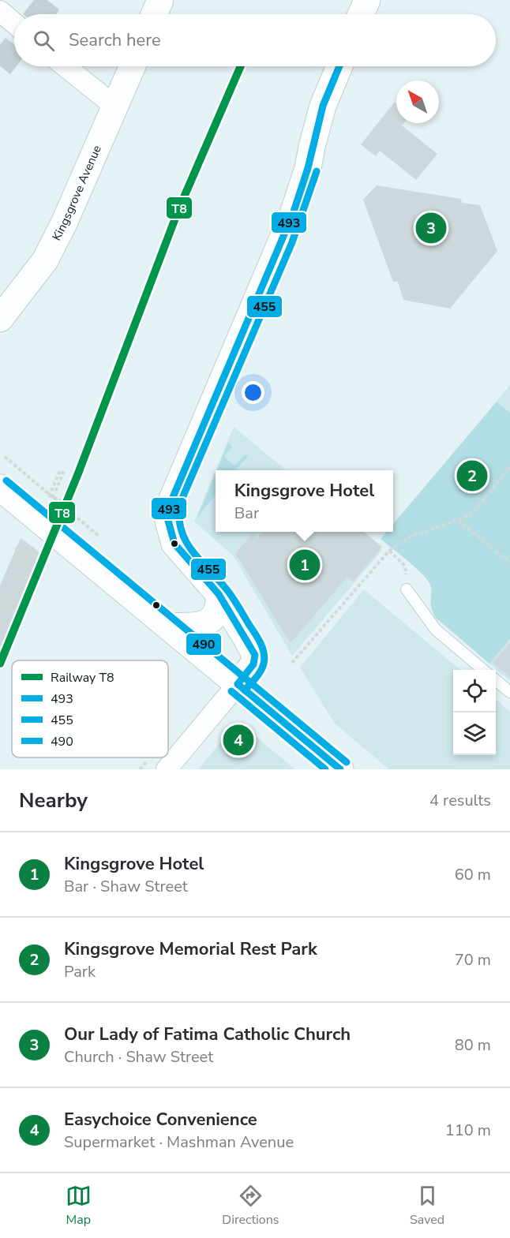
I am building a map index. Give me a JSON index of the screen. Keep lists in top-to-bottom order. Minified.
{"streets":{"main road":["Kingsgrove Avenue"]},"lines":["rail line T8","transit line 493","transit line 455","transit line 490"],"legend":["Railway T8","493","455","490"],"north":"top left","page":{"search":"Search here","pins":["3","2","1","4"],"popup":["Kingsgrove Hotel","Bar"],"heading":["Nearby","4 results"],"list":[{"mark":"1","name":"Kingsgrove Hotel","note":"Bar · Shaw Street","value":"60 m"},{"mark":"2","name":"Kingsgrove Memorial Rest Park","note":"Park","value":"70 m"},{"mark":"3","name":"Our Lady of Fatima Catholic Church","note":"Church · Shaw Street","value":"80 m"},{"mark":"4","name":"Easychoice Convenience","note":"Supermarket · Mashman Avenue","value":"110 m"}],"nav":["Map","Directions","Saved"]}}
